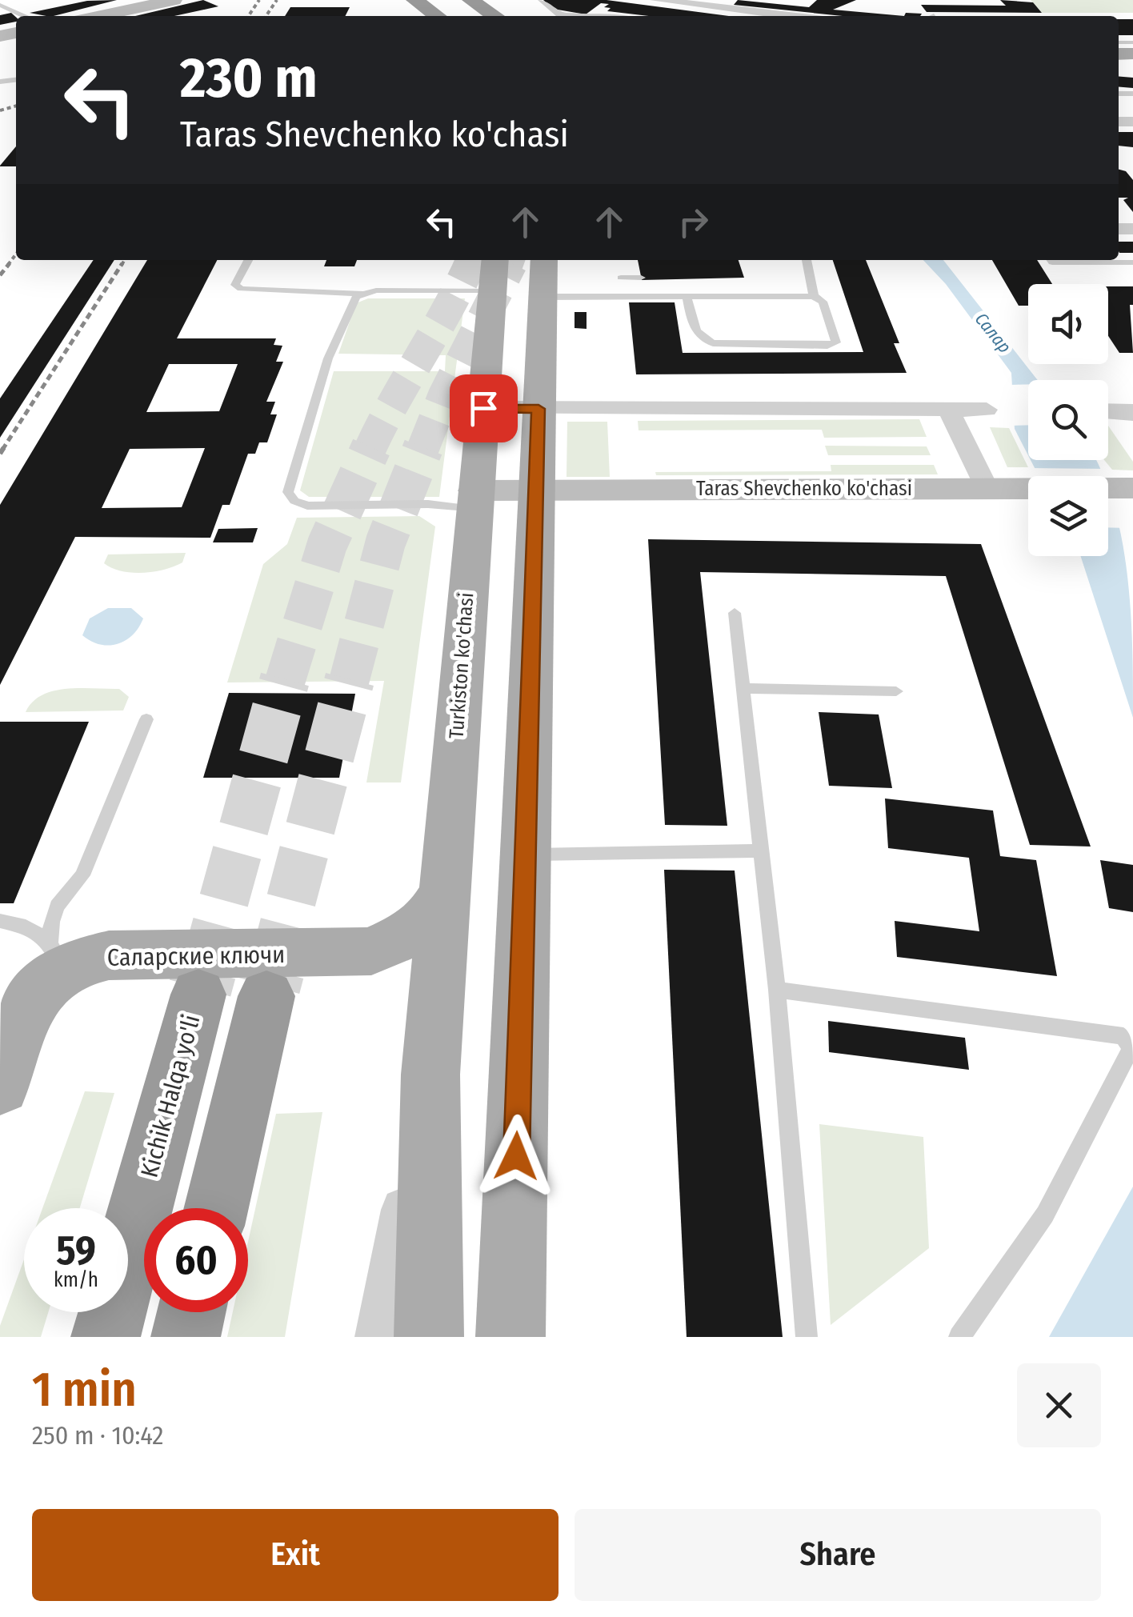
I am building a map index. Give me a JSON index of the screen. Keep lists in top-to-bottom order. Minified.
{"streets":{"highway":["Kichik Halqa yo'li"],"main road":["Turkiston ko'chasi","Саларские ключи"],"street":["Taras Shevchenko ko'chasi"]},"crossings":[["Taras Shevchenko ko'chasi","Turkiston ko'chasi"],["Turkiston ko'chasi","Саларские ключи"]],"water":["Салар"],"page":{"turn":["230 m","Taras Shevchenko ko'chasi"],"speed":"59 km/h","limit":"60","heading":["1 min","250 m · 10:42"],"buttons":["Exit","Share"]}}
